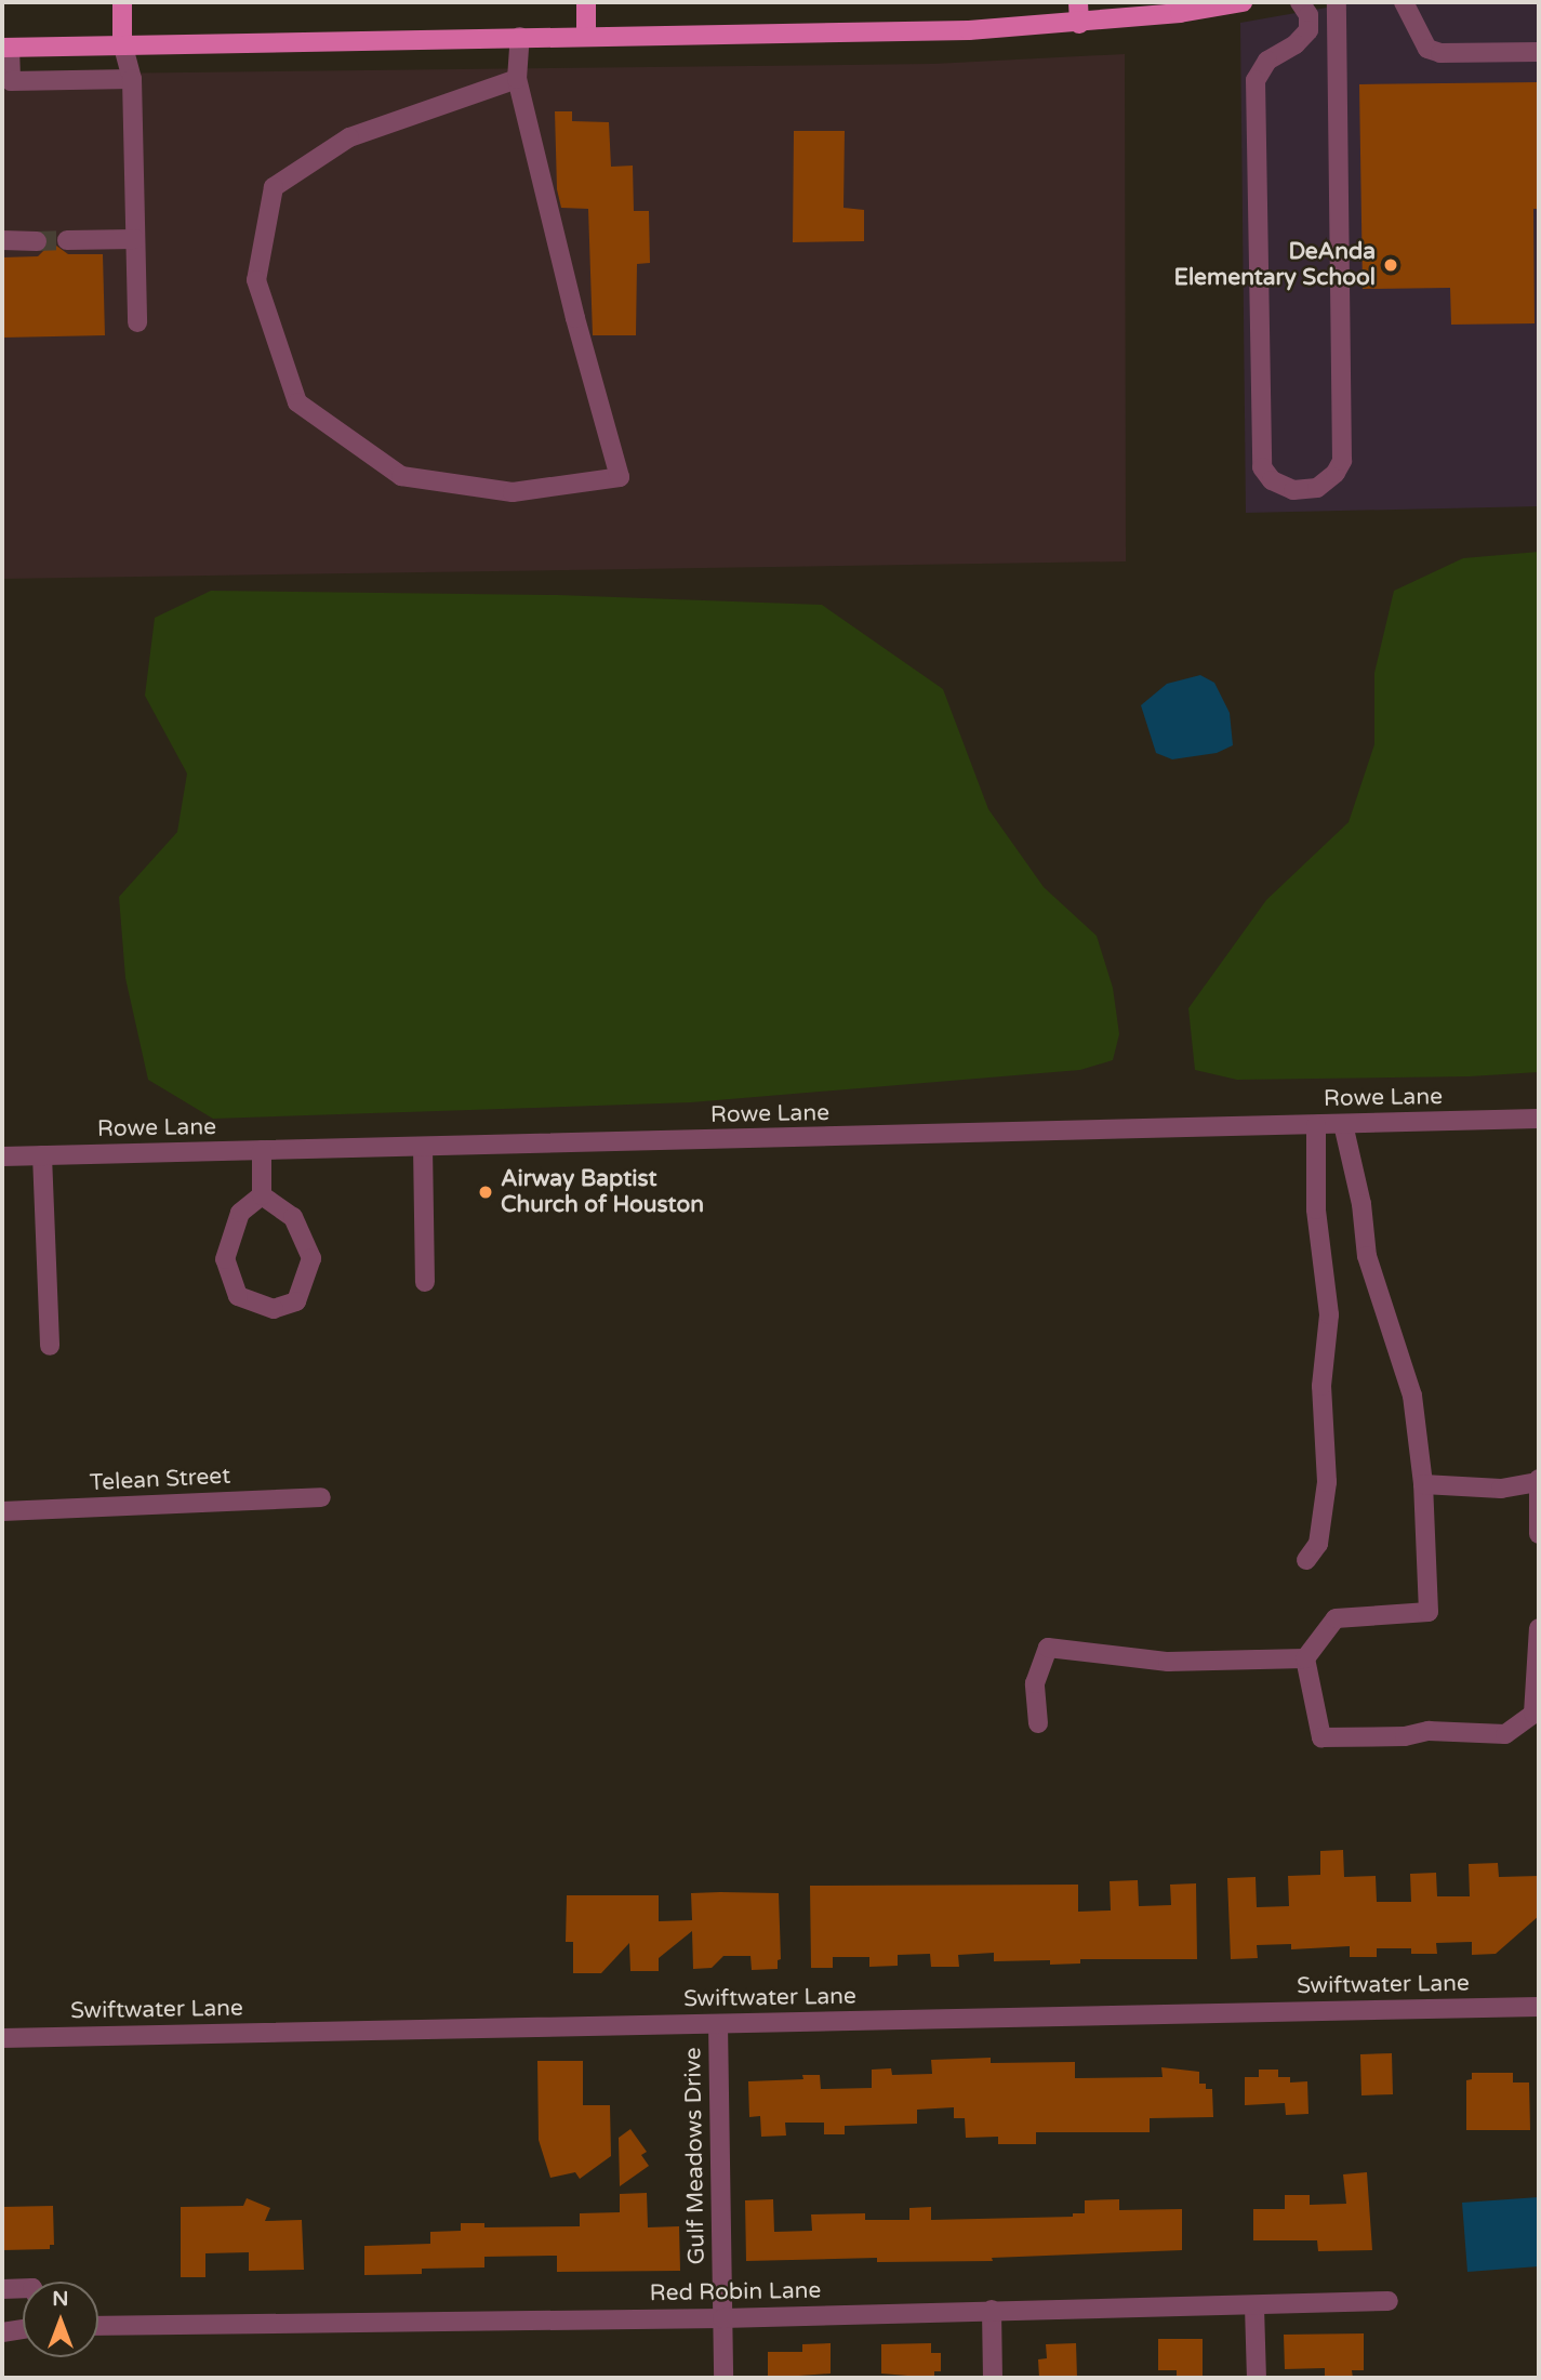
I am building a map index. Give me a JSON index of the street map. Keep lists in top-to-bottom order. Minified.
{"streets":{"street":["Rowe Lane","Telean Street","Swiftwater Lane","Gulf Meadows Drive","Red Robin Lane"]},"crossings":[["Swiftwater Lane","Gulf Meadows Drive"],["Gulf Meadows Drive","Red Robin Lane"]],"places":["DeAnda Elementary School","Airway Baptist Church of Houston"],"north":"top"}
